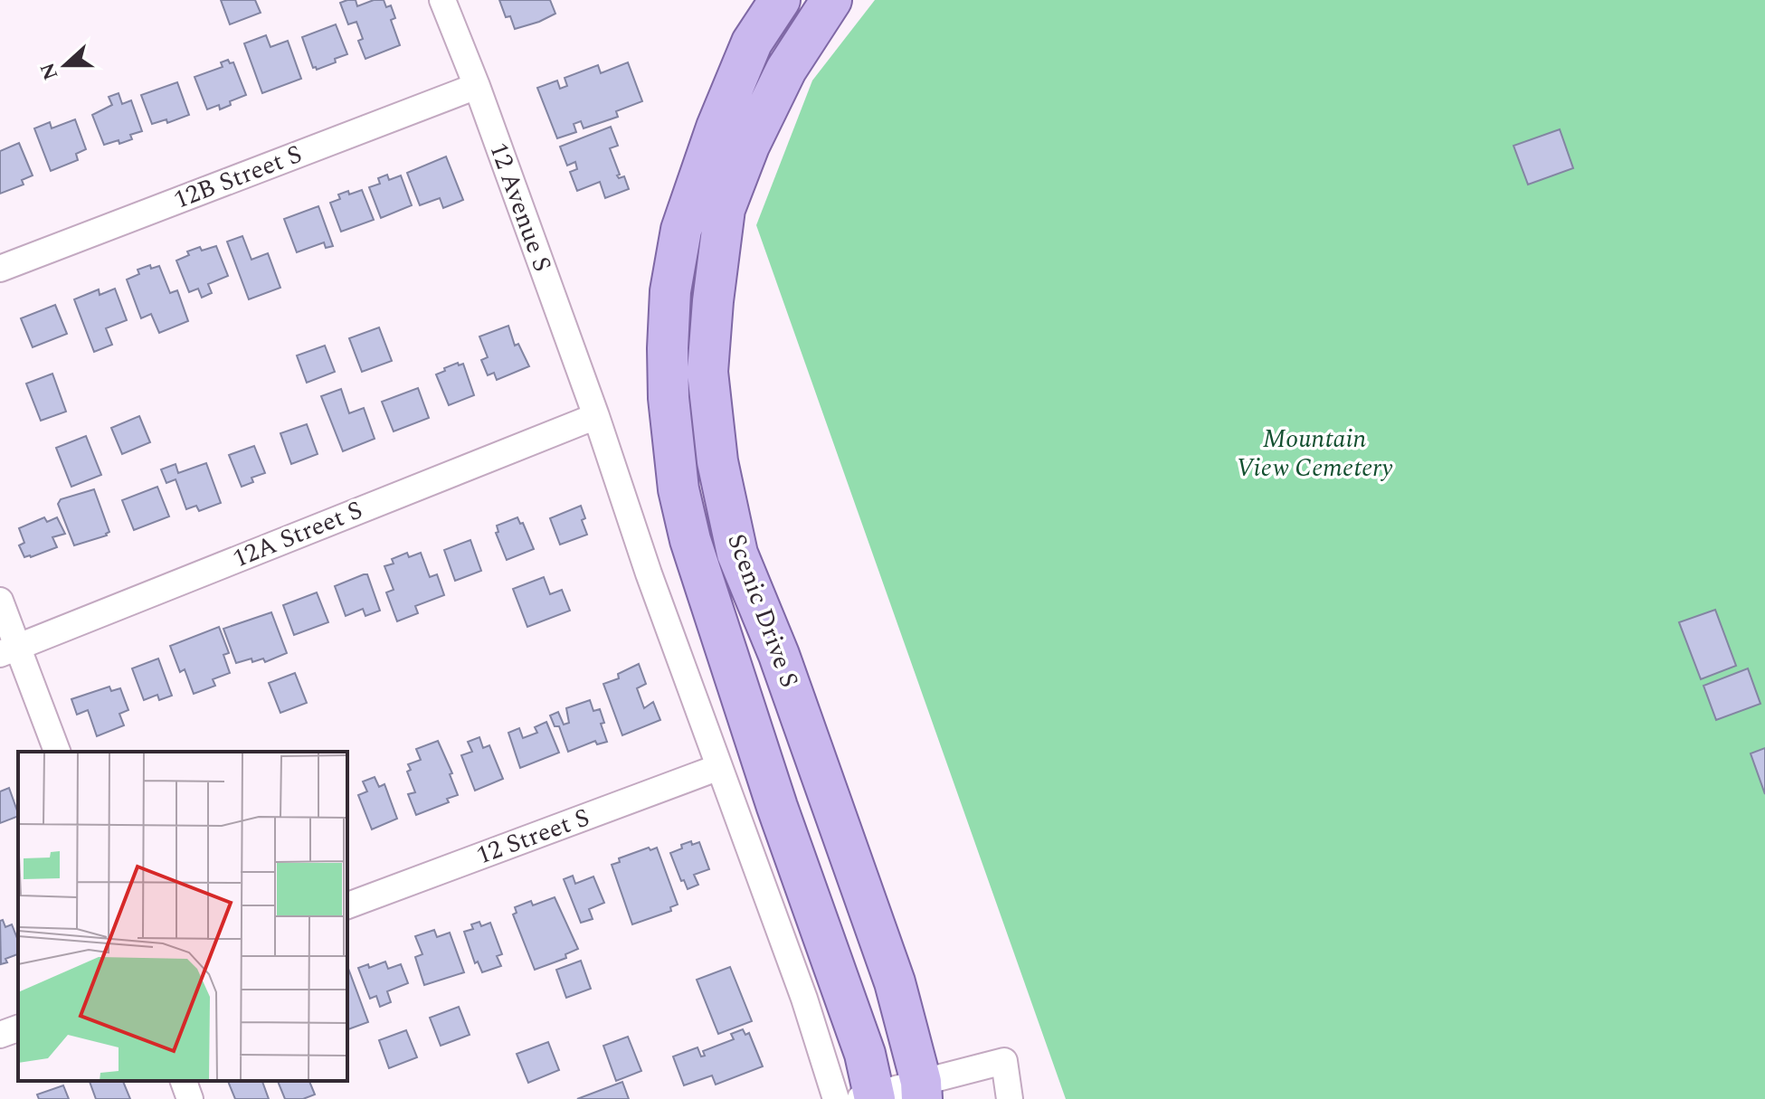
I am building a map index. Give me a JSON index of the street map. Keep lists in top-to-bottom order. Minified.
{"streets":{"main road":["Scenic Drive S"],"street":["12B Street S","12 Avenue S","12A Street S","12 Street S"]},"crossings":[["12B Street S","12 Avenue S"],["12 Avenue S","12A Street S"]],"parks":["Mountain View Cemetery"],"north":"left"}
